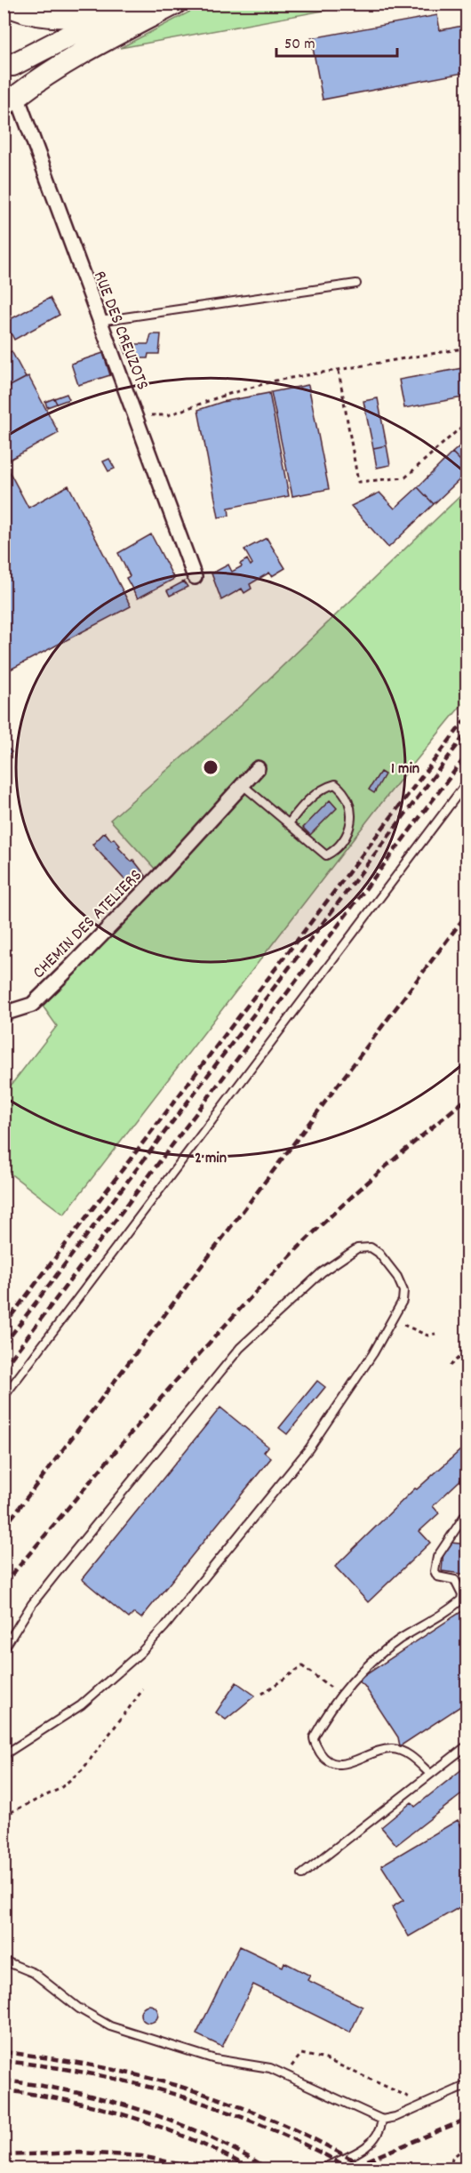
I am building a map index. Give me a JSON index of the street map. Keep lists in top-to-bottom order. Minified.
{"streets":{"street":["RUE DES CREUZOTS","CHEMIN DES ATELIERS"]},"scale_bar":"50 m","rings":["1 min","2 min"]}
